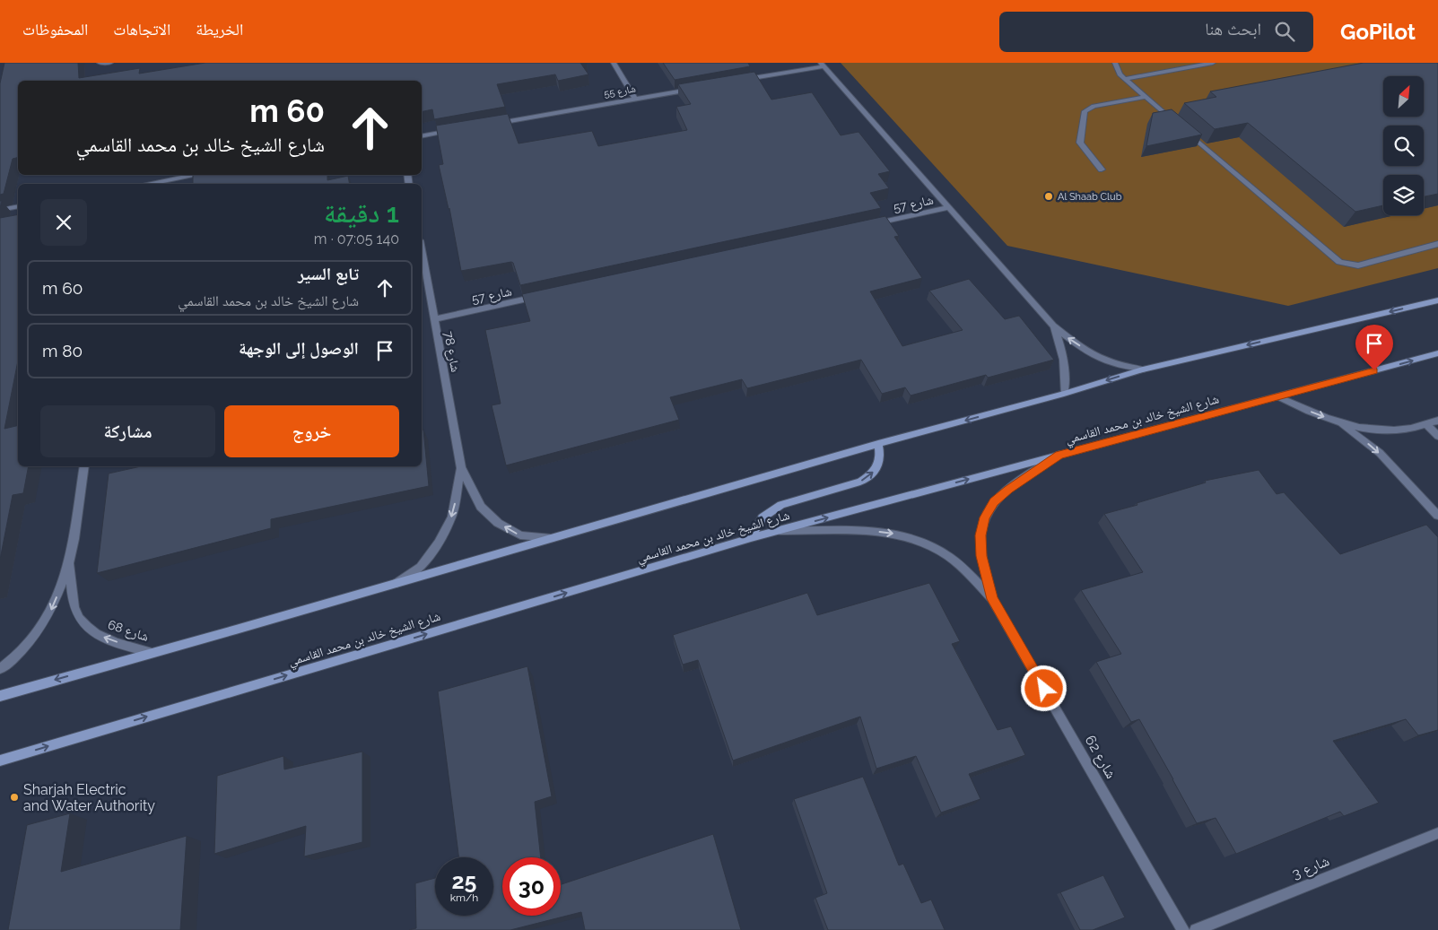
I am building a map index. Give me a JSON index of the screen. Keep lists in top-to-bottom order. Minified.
{"streets":{"main road":["شارع الشيخ خالد بن محمد القاسمي"],"street":["شارع 55","شارع 57","شارع 78","شارع 68","شارع 62","شارع 3"]},"crossings":[["شارع 57","شارع 78"],["شارع الشيخ خالد بن محمد القاسمي","شارع 62"]],"places":["Al Shaab Club","Sharjah Electric and Water Authority"],"north":"top right","page":{"header":"GoPilot","search":"ابحث هنا","nav":["الخريطة","الاتجاهات","المحفوظات"],"turn":["60 m","شارع الشيخ خالد بن محمد القاسمي"],"heading":["1 دقيقة","140 m · 07:05"],"list":[{"name":"تابع السير","note":"شارع الشيخ خالد بن محمد القاسمي","value":"60 m"},{"name":"الوصول إلى الوجهة","value":"80 m"}],"buttons":["خروج","مشاركة"],"speed":"25 km/h","limit":"30"}}
